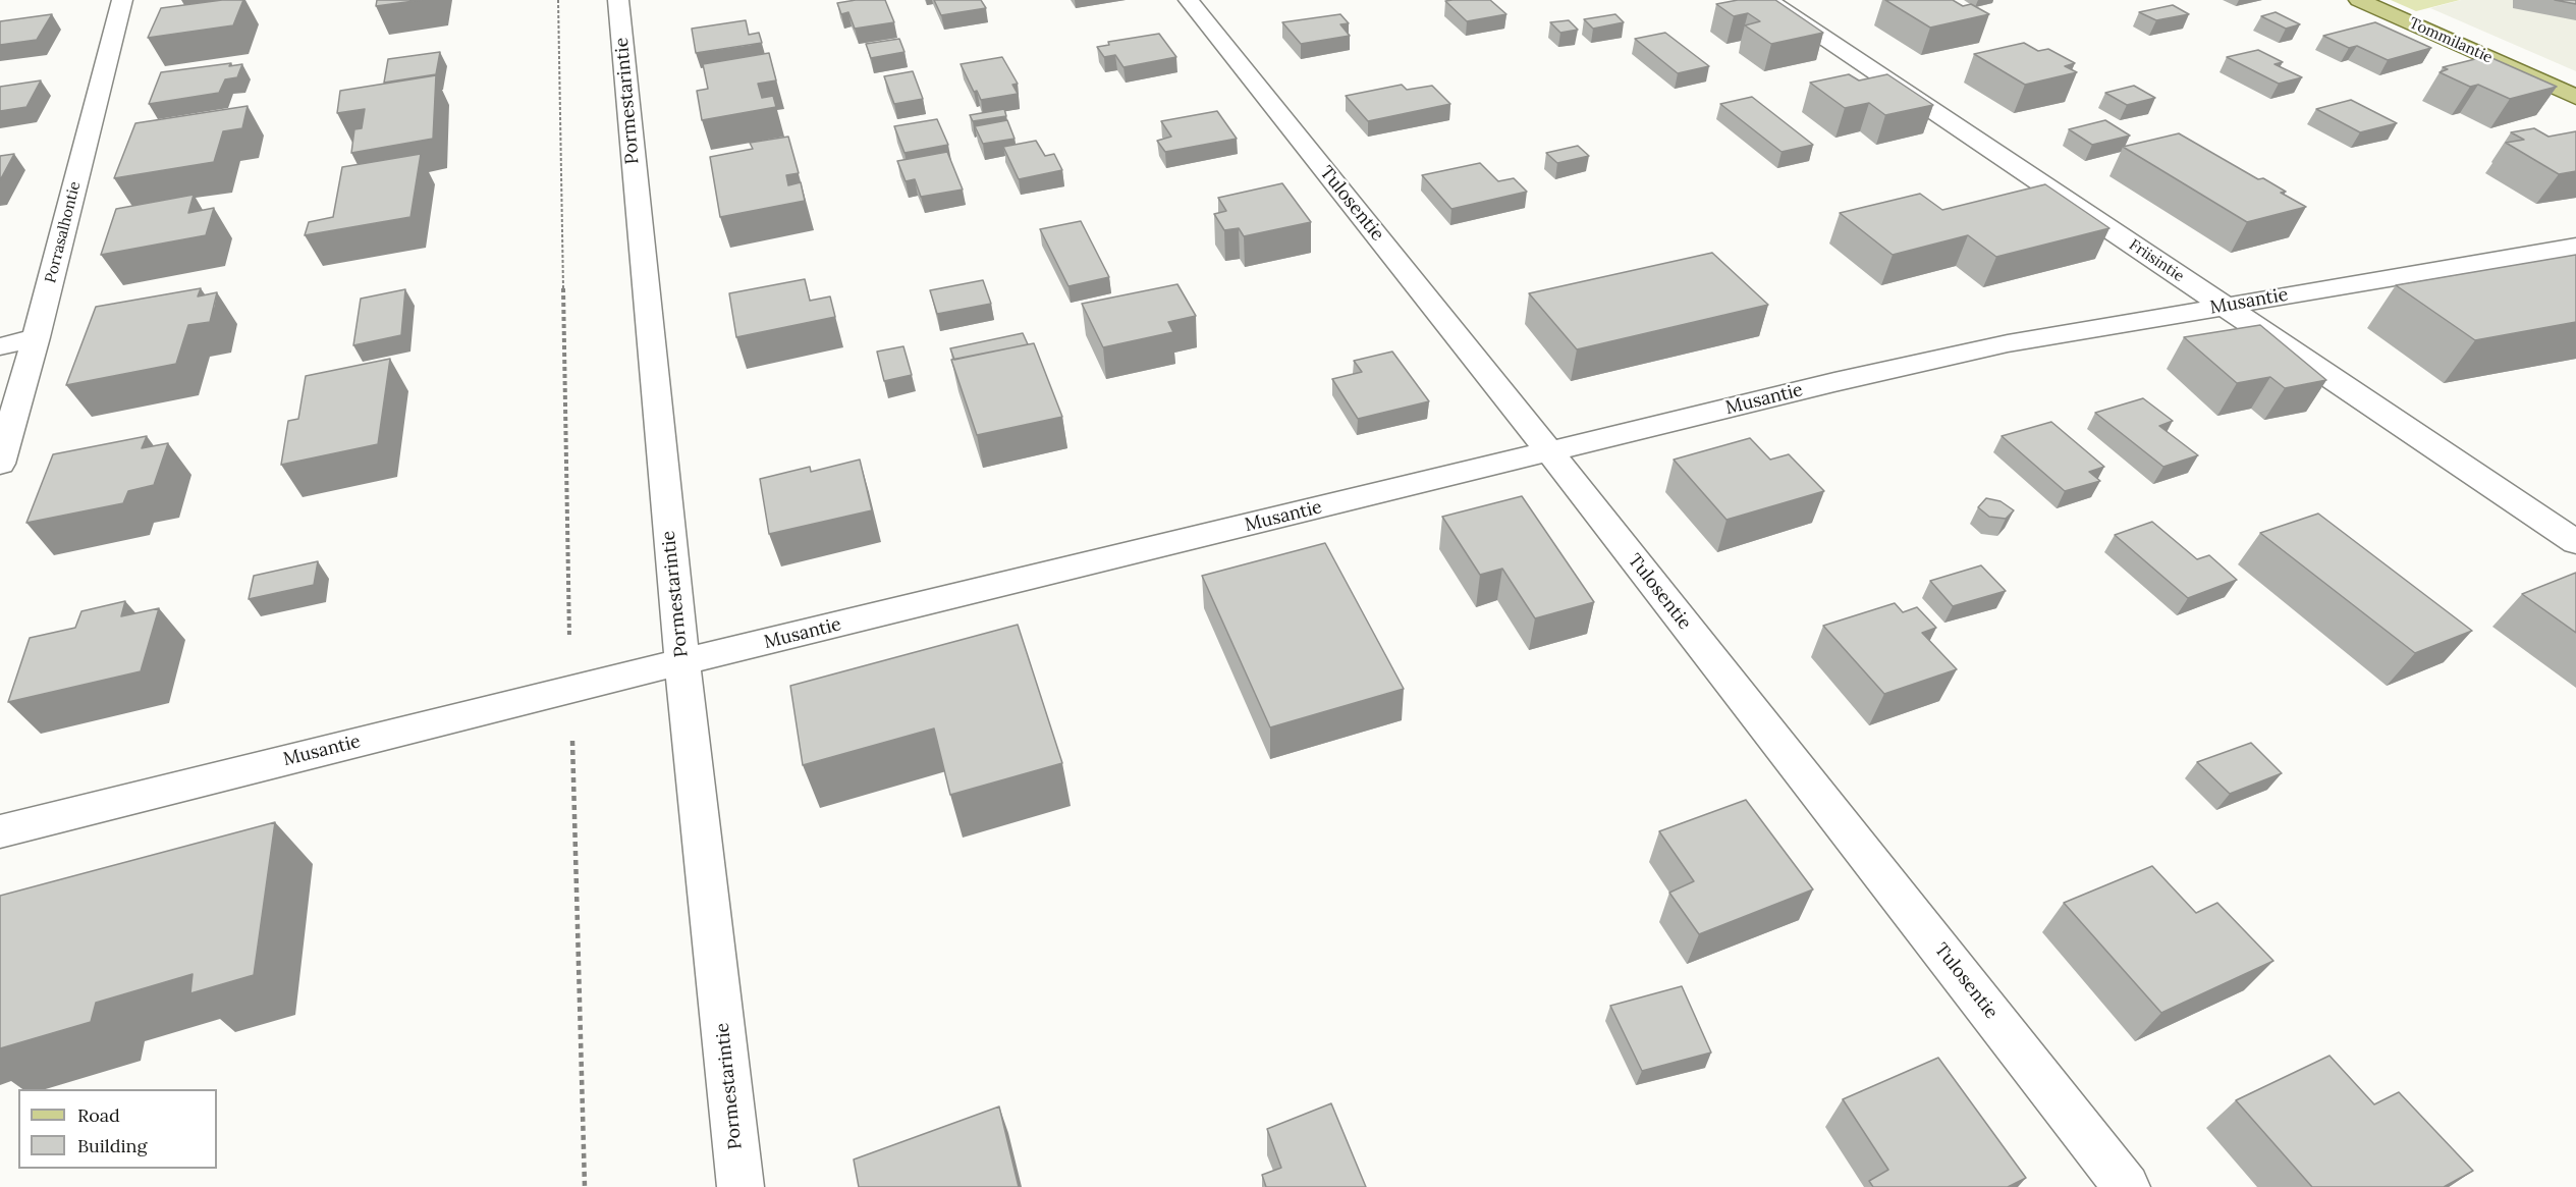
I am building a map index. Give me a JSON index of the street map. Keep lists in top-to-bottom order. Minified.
{"streets":{"main road":["Tommilantie"],"street":["Pormestarintie","Tulosentie","Porrasalhontie","Friisintie","Musantie"]},"crossings":[["Pormestarintie","Musantie"],["Tulosentie","Musantie"],["Friisintie","Musantie"]],"legend":["Road","Building"]}
